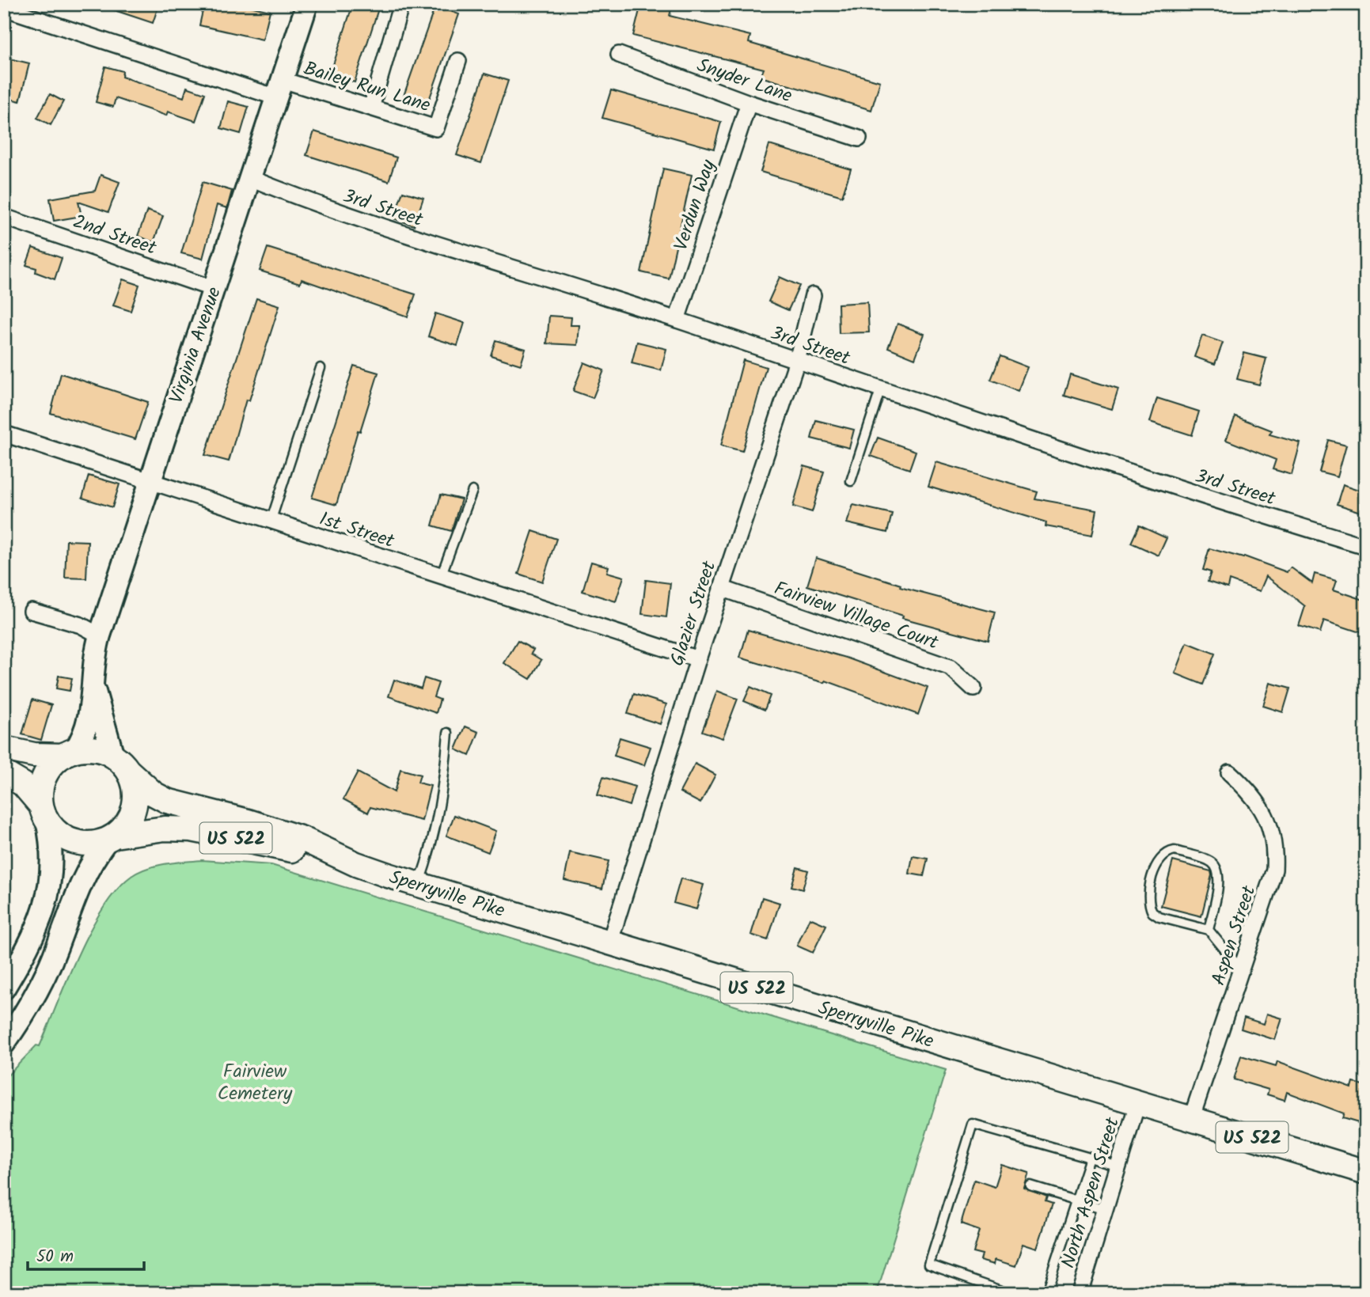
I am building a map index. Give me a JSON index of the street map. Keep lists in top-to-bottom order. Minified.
{"streets":{"main road":["US 522","Sperryville Pike"],"street":["Snyder Lane","Bailey Run Lane","Verdun Way","3rd Street","2nd Street","Virginia Avenue","1st Street","Glazier Street","Fairview Village Court","Aspen Street","North Aspen Street"]},"crossings":[["Snyder Lane","Verdun Way"],["Bailey Run Lane","Virginia Avenue"],["Verdun Way","3rd Street"],["3rd Street","Virginia Avenue"],["3rd Street","Glazier Street"],["2nd Street","Virginia Avenue"],["Virginia Avenue","1st Street"],["Virginia Avenue","US 522"],["Virginia Avenue","Sperryville Pike"],["1st Street","Glazier Street"],["Glazier Street","Fairview Village Court"],["Glazier Street","Sperryville Pike"],["US 522","Sperryville Pike"],["Sperryville Pike","Aspen Street"],["Sperryville Pike","North Aspen Street"]],"parks":["Fairview Cemetery"],"scale_bar":"50 m"}
